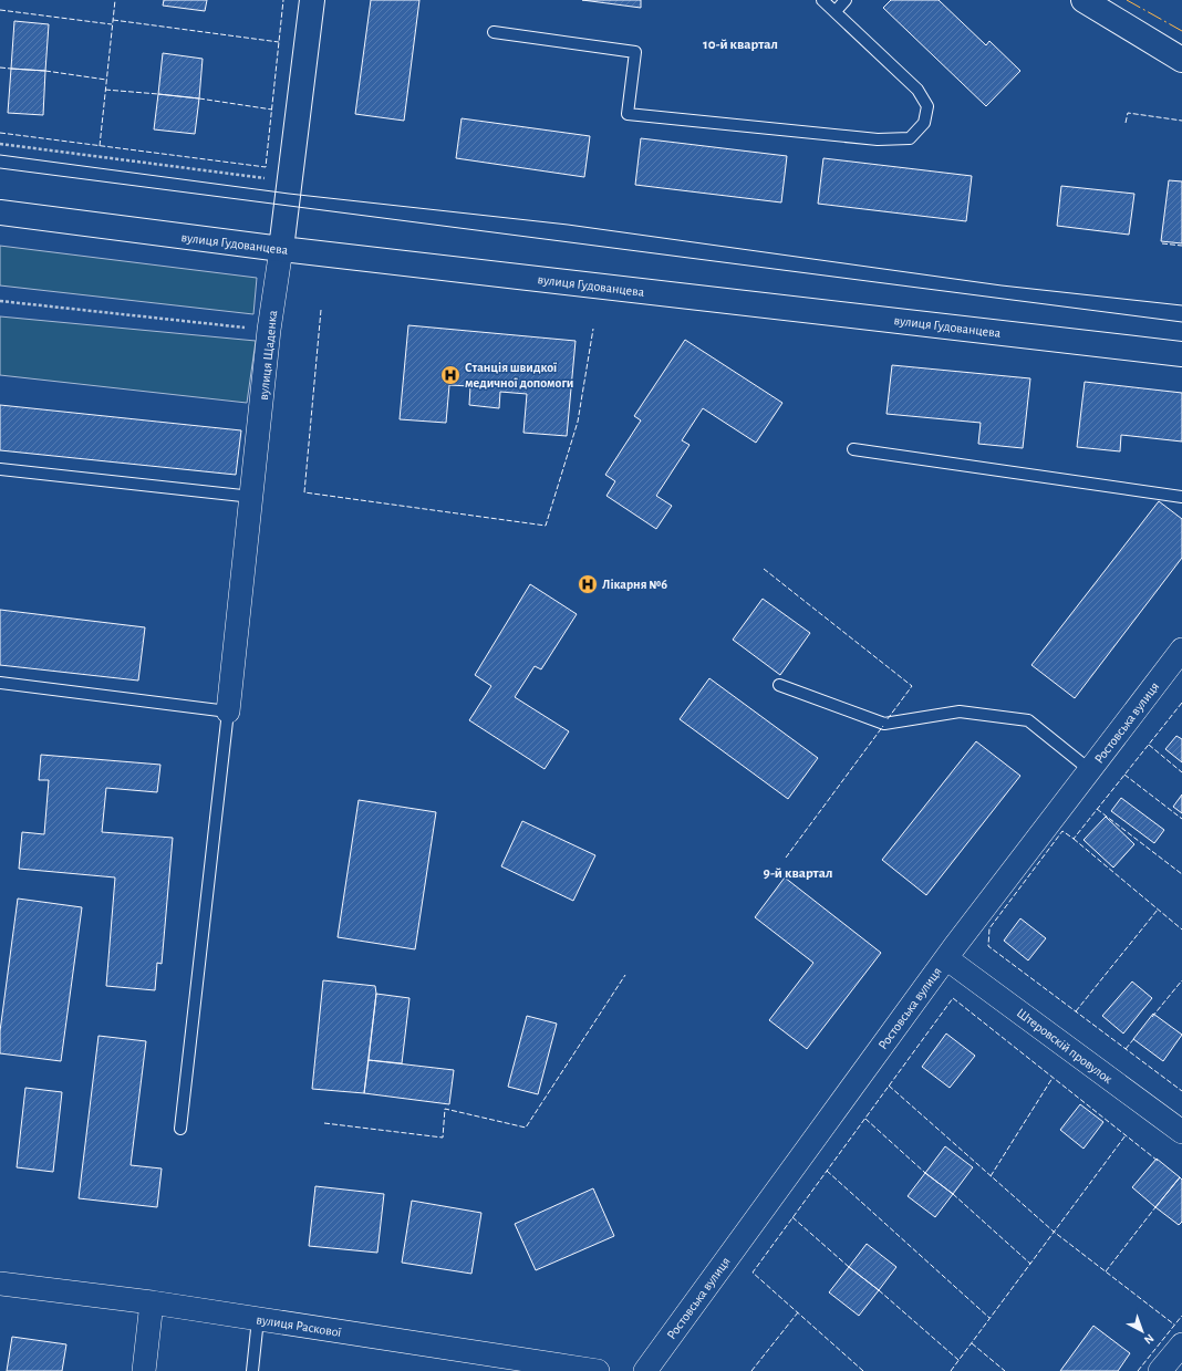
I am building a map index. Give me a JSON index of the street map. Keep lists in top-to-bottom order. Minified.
{"streets":{"street":["вулиця Гудованцева","вулиця Щаденка","Ростовська вулиця","Штеровскій провулок","вулиця Раскової"]},"crossings":[["вулиця Гудованцева","вулиця Щаденка"],["Ростовська вулиця","Штеровскій провулок"]],"districts":["10-й квартал","9-й квартал"],"places":{"hospital":["Станція швидкої медичної допомоги","Лікарня №6"]},"north":"bottom right"}
